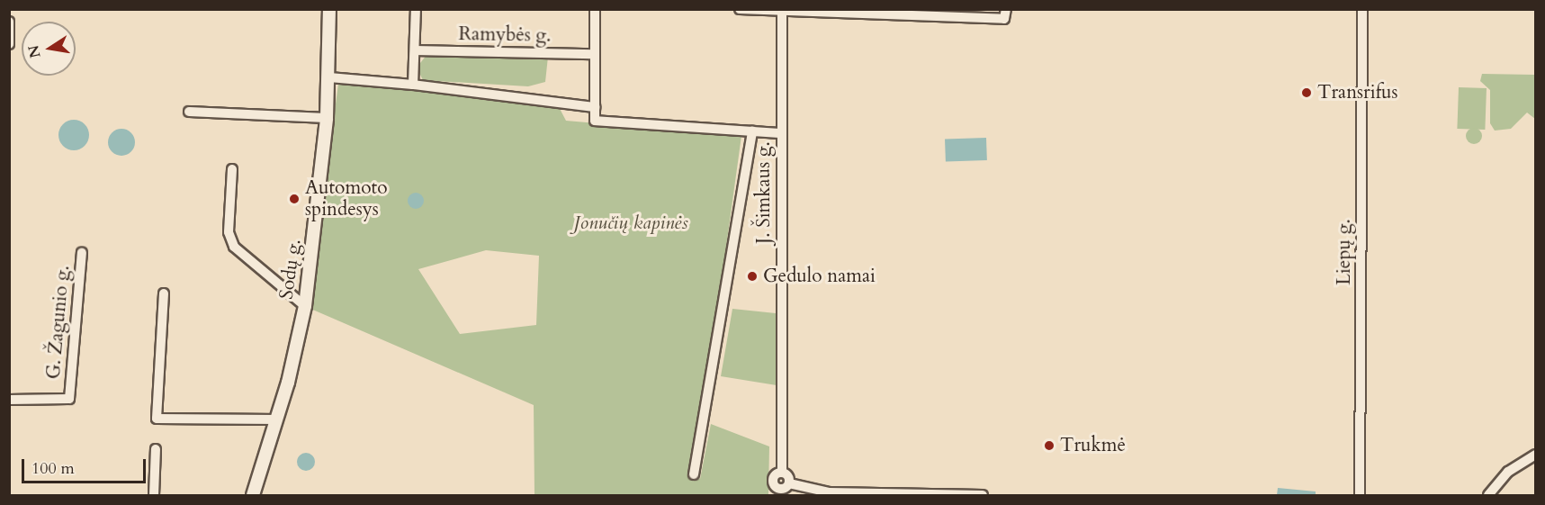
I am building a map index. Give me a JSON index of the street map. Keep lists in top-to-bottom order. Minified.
{"streets":{"main road":["Sodų g."],"street":["Ramybės g.","J. Šimkaus g.","Liepų g.","G. Žagunio g."]},"parks":["Jonučių kapinės"],"places":["Transrifus","Automoto spindesys","Gedulo namai","Trukmė"],"scale_bar":"100 m","north":"left"}
